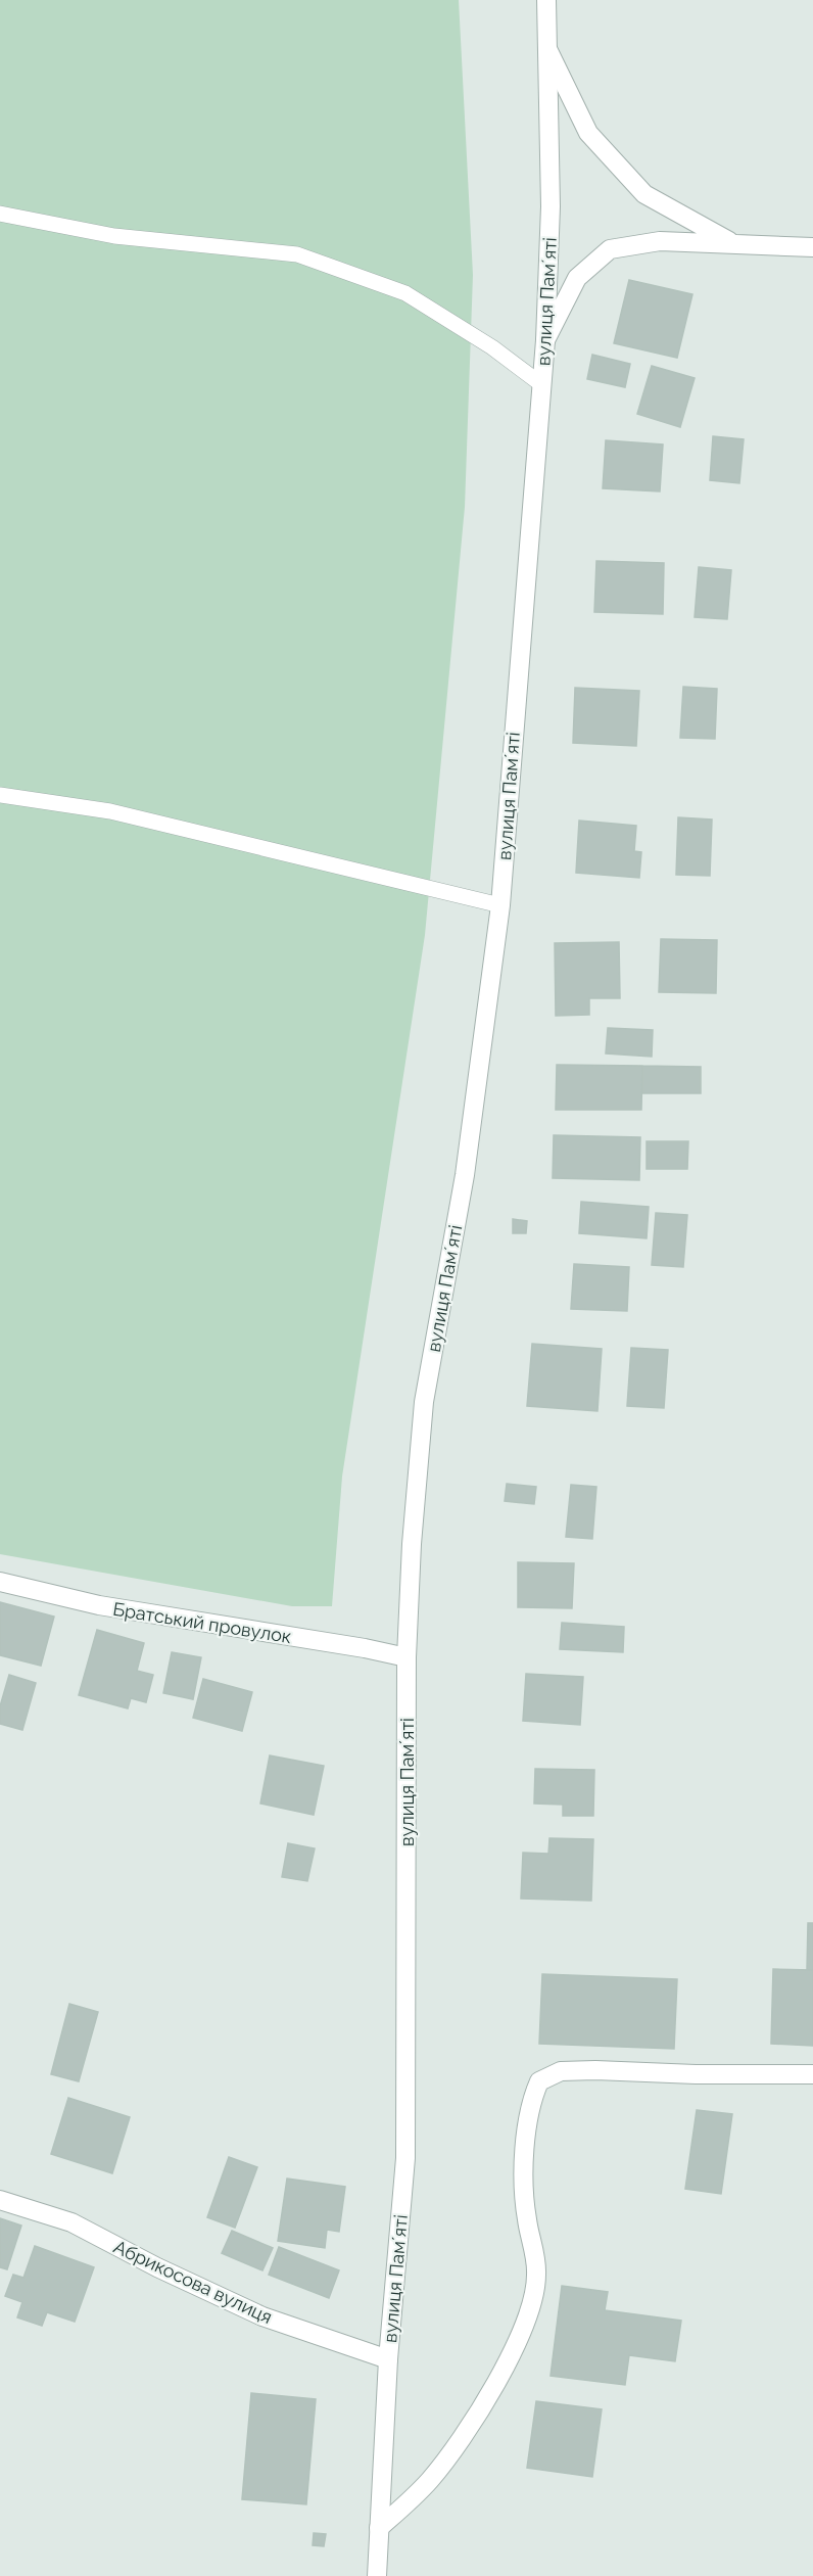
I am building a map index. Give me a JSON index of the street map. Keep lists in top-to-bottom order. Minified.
{"streets":{"street":["вулиця Памʼяті","Братський провулок","Абрикосова вулиця"]},"crossings":[["вулиця Памʼяті","Братський провулок"],["вулиця Памʼяті","Абрикосова вулиця"]]}
